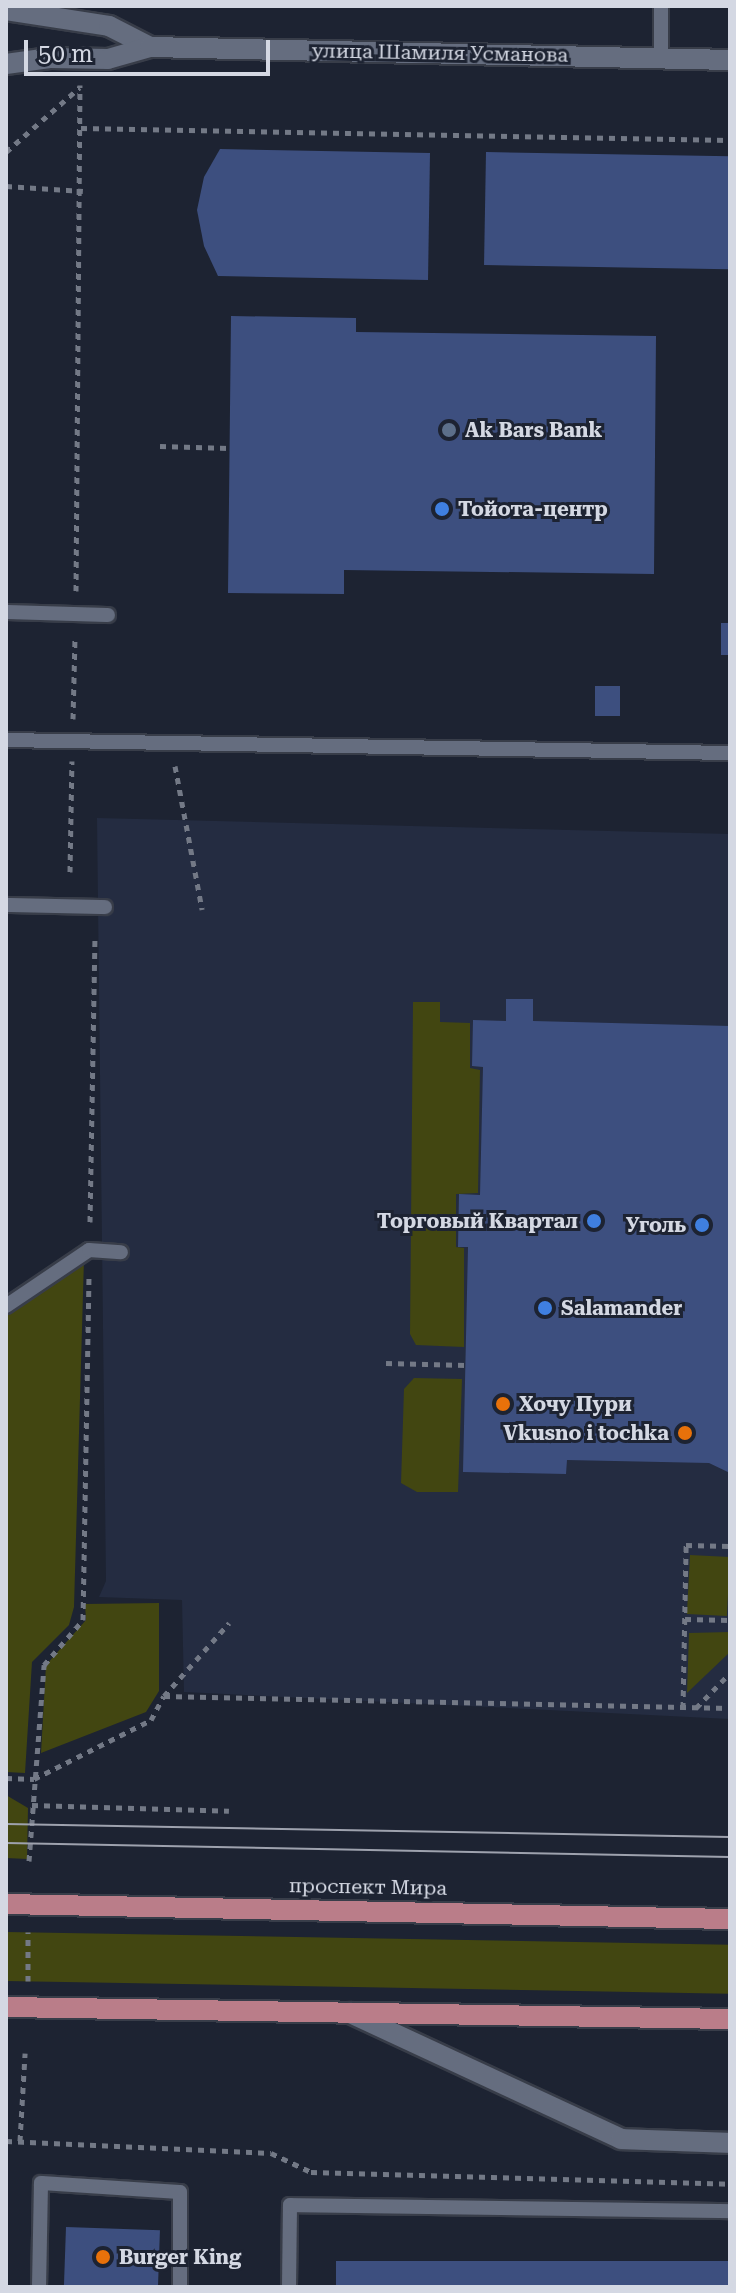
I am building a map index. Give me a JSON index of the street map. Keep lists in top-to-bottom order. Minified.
{"streets":{"main road":["проспект Мира"],"street":["улица Шамиля Усманова"]},"places":["Ak Bars Bank","Тойота-центр","Торговый Квартал","Уголь","Salamander","Хочу Пури","Vkusno i tochka","Burger King"],"scale_bar":"50 m"}
